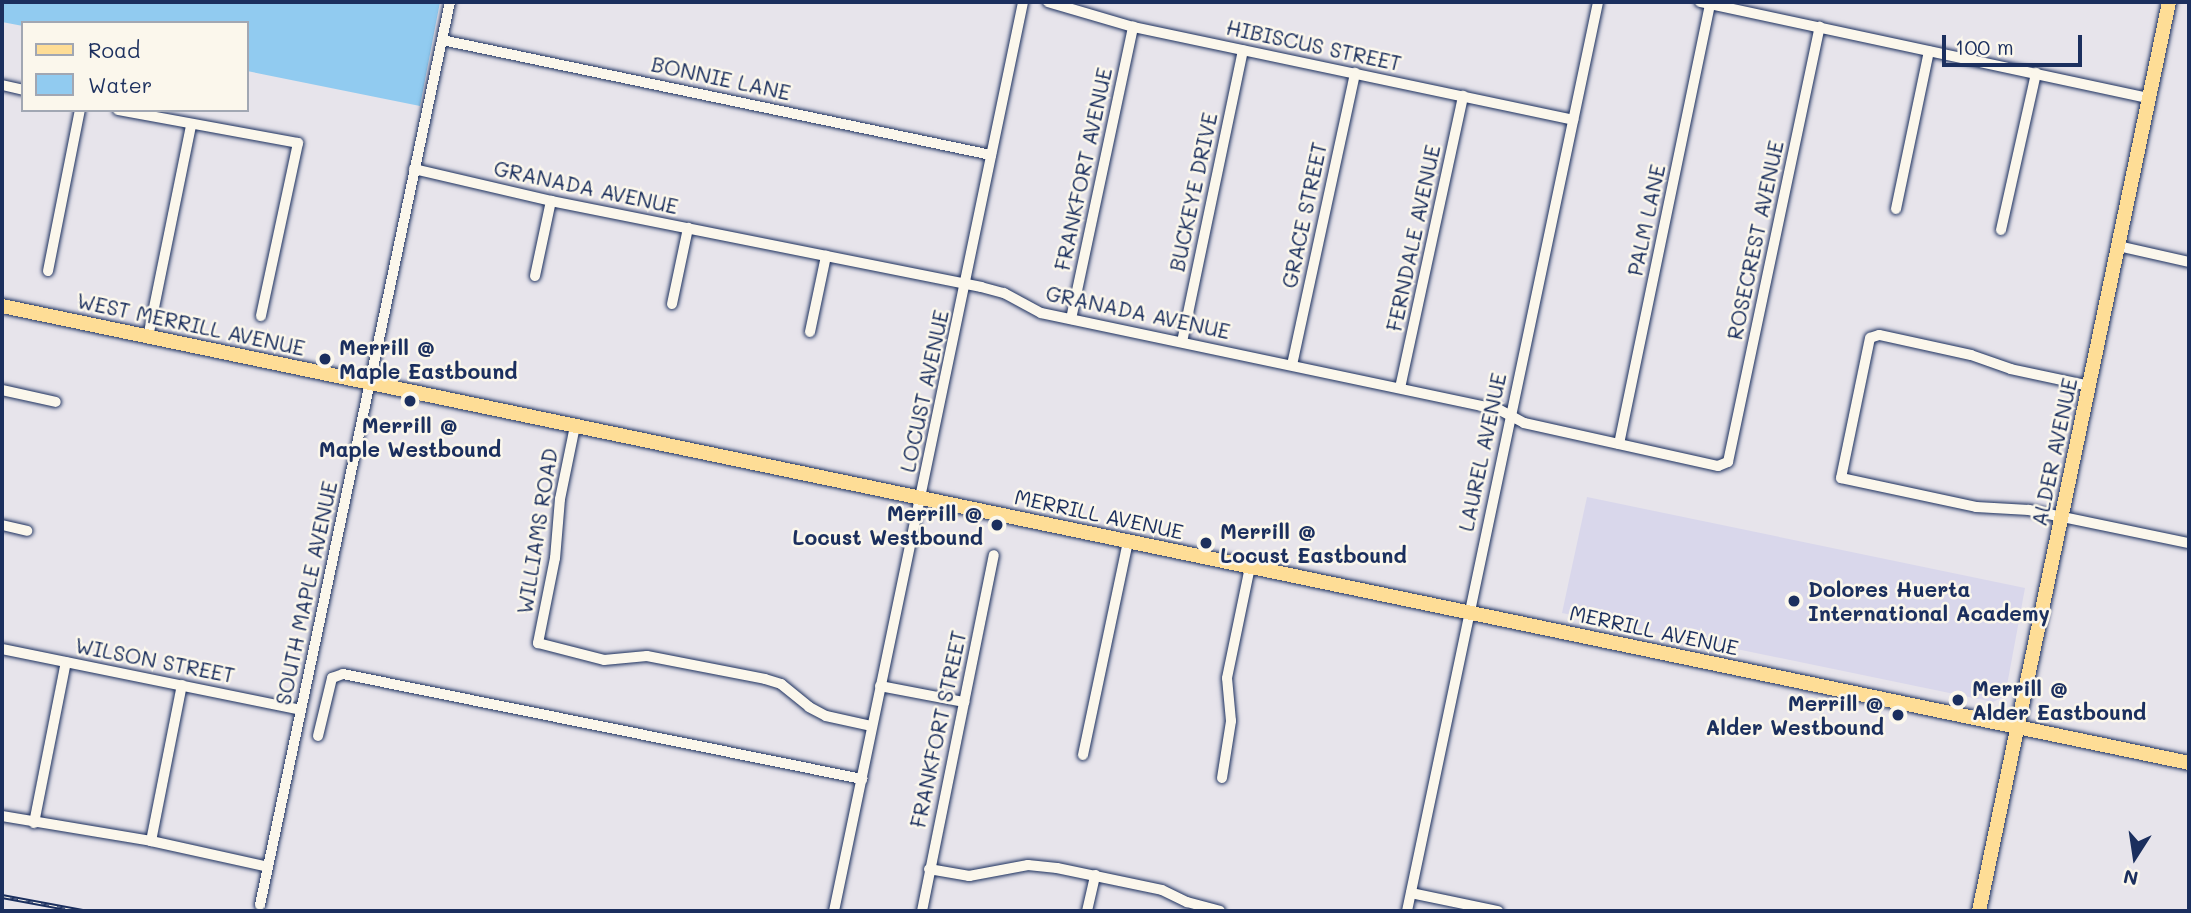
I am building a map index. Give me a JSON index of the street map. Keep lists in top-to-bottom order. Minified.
{"streets":{"main road":["WEST MERRILL AVENUE","ALDER AVENUE","MERRILL AVENUE"],"street":["HIBISCUS STREET","BONNIE LANE","FRANKFORT AVENUE","GRANADA AVENUE","BUCKEYE DRIVE","GRACE STREET","PALM LANE","FERNDALE AVENUE","ROSECREST AVENUE","LOCUST AVENUE","LAUREL AVENUE","WILLIAMS ROAD","SOUTH MAPLE AVENUE","WILSON STREET","FRANKFORT STREET"]},"crossings":[["HIBISCUS STREET","FRANKFORT AVENUE"],["HIBISCUS STREET","BUCKEYE DRIVE"],["HIBISCUS STREET","GRACE STREET"],["HIBISCUS STREET","FERNDALE AVENUE"],["HIBISCUS STREET","LAUREL AVENUE"],["BONNIE LANE","LOCUST AVENUE"],["BONNIE LANE","SOUTH MAPLE AVENUE"],["FRANKFORT AVENUE","GRANADA AVENUE"],["GRANADA AVENUE","BUCKEYE DRIVE"],["GRANADA AVENUE","GRACE STREET"],["GRANADA AVENUE","PALM LANE"],["GRANADA AVENUE","FERNDALE AVENUE"],["GRANADA AVENUE","ROSECREST AVENUE"],["GRANADA AVENUE","LOCUST AVENUE"],["GRANADA AVENUE","LAUREL AVENUE"],["GRANADA AVENUE","SOUTH MAPLE AVENUE"],["WEST MERRILL AVENUE","MERRILL AVENUE"],["WEST MERRILL AVENUE","SOUTH MAPLE AVENUE"],["LOCUST AVENUE","MERRILL AVENUE"],["LOCUST AVENUE","WILLIAMS ROAD"],["LAUREL AVENUE","MERRILL AVENUE"],["ALDER AVENUE","MERRILL AVENUE"],["MERRILL AVENUE","WILLIAMS ROAD"],["MERRILL AVENUE","SOUTH MAPLE AVENUE"],["SOUTH MAPLE AVENUE","WILSON STREET"]],"places":["Merrill @ Maple Eastbound","Merrill @ Maple Westbound","Merrill @ Locust Westbound","Merrill @ Locust Eastbound","Dolores Huerta International Academy","Merrill @ Alder Eastbound","Merrill @ Alder Westbound"],"legend":["Road","Water"],"scale_bar":"100 m","north":"bottom"}
